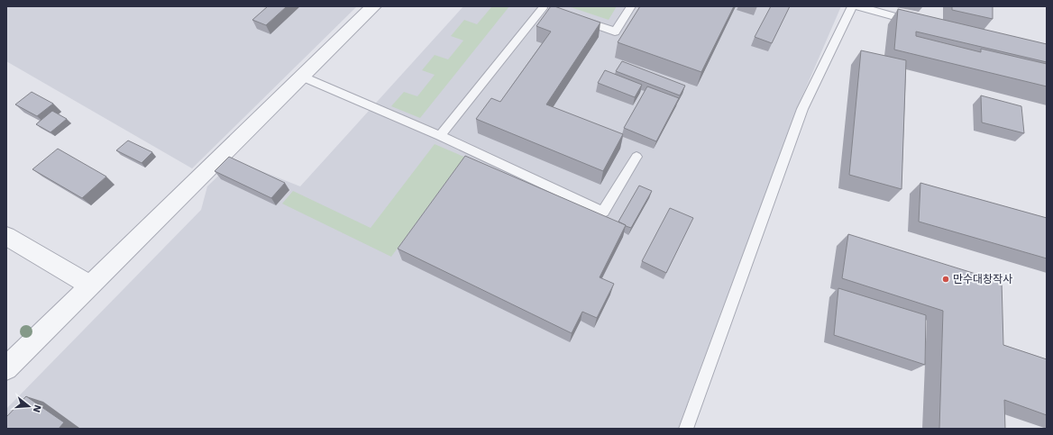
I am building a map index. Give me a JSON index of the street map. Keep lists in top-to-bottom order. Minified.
{"places":["만수대창작사"],"north":"right"}
